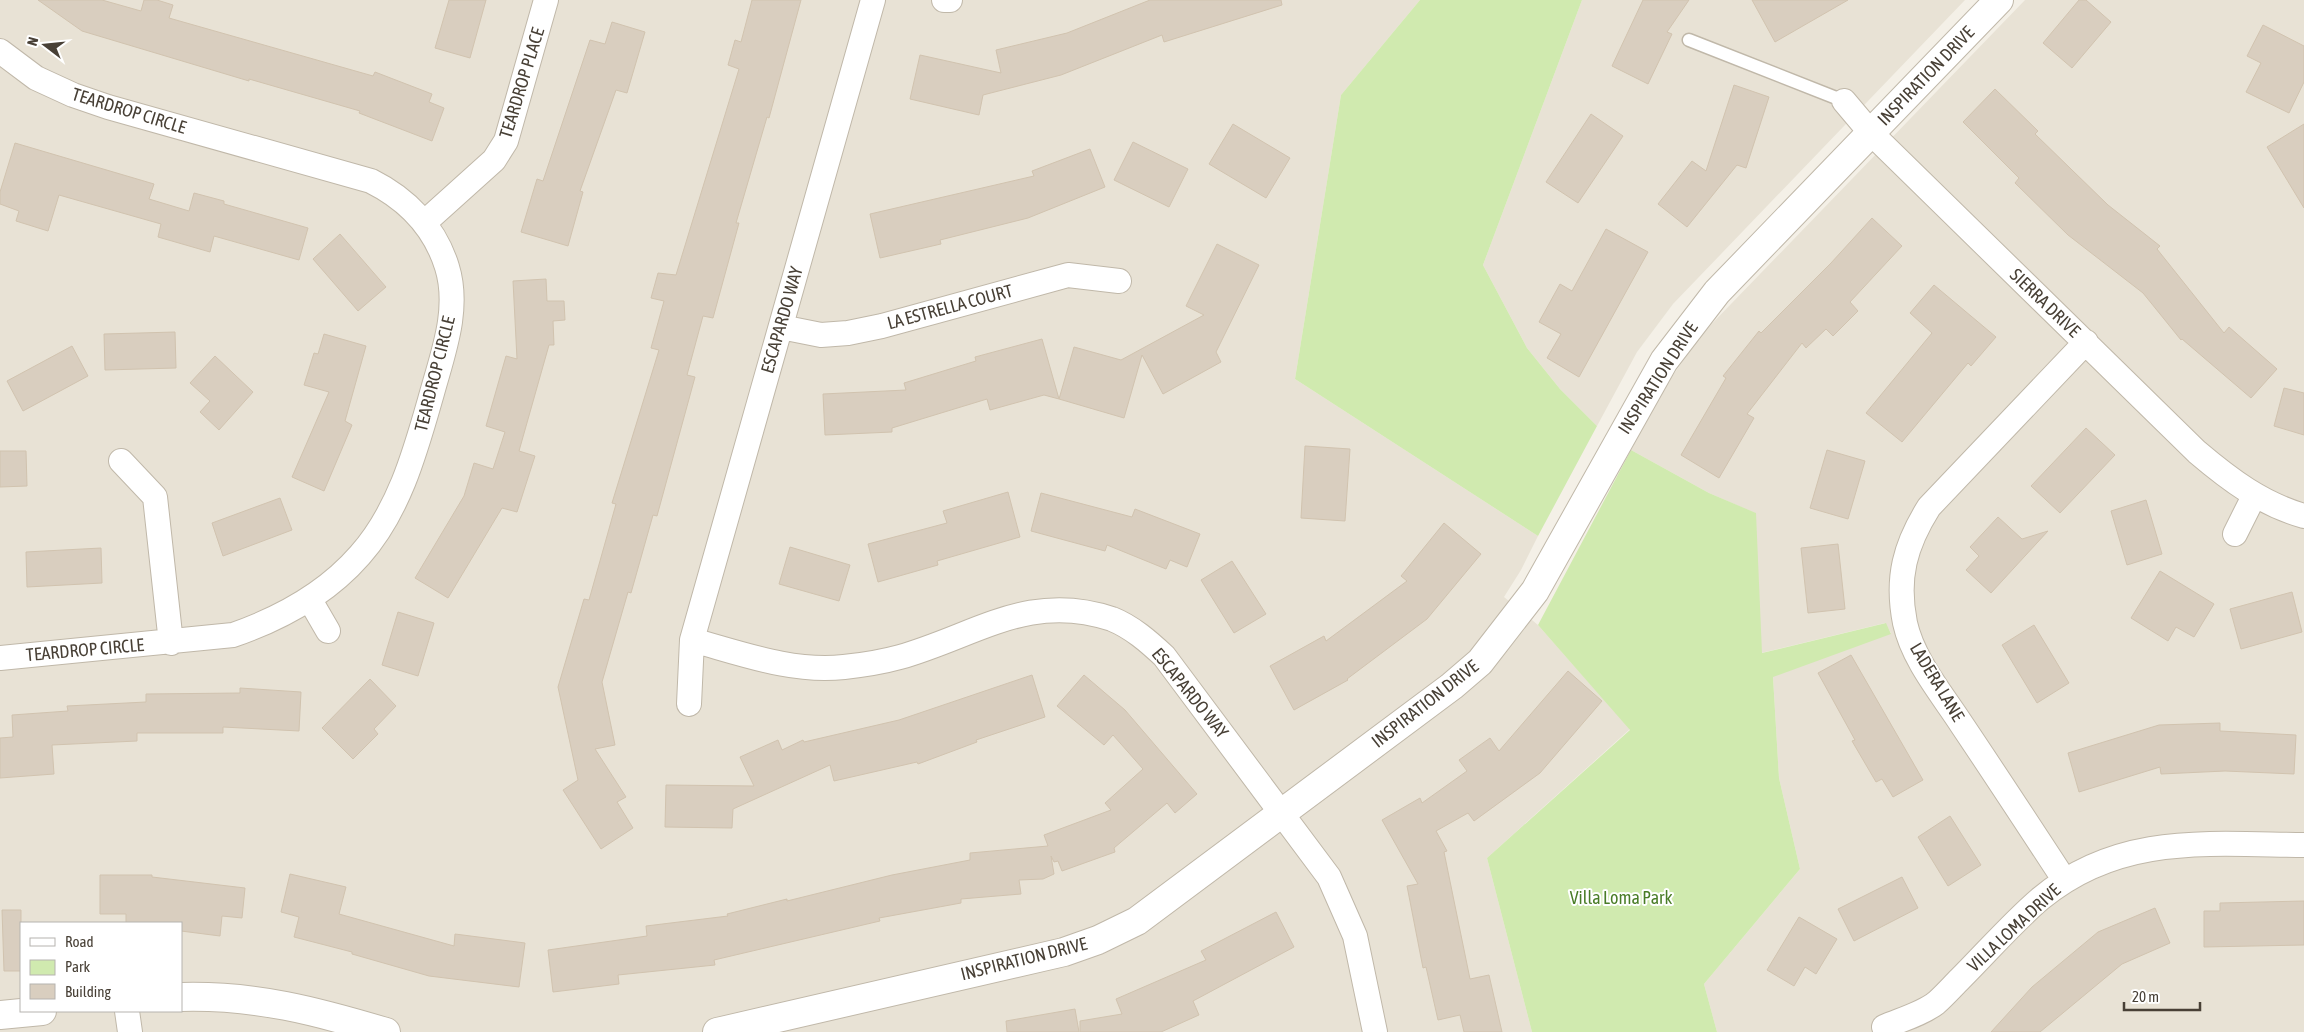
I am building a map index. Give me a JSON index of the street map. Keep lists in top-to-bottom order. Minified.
{"streets":{"street":["INSPIRATION DRIVE","TEARDROP PLACE","TEARDROP CIRCLE","SIERRA DRIVE","LA ESTRELLA COURT","ESCAPARDO WAY","LADERA LANE","VILLA LOMA DRIVE"]},"crossings":[["INSPIRATION DRIVE","SIERRA DRIVE"],["INSPIRATION DRIVE","ESCAPARDO WAY"],["TEARDROP PLACE","TEARDROP CIRCLE"],["SIERRA DRIVE","LADERA LANE"],["LA ESTRELLA COURT","ESCAPARDO WAY"],["LADERA LANE","VILLA LOMA DRIVE"]],"parks":["Villa Loma Park"],"legend":["Road","Park","Building"],"scale_bar":"20 m","north":"left"}
